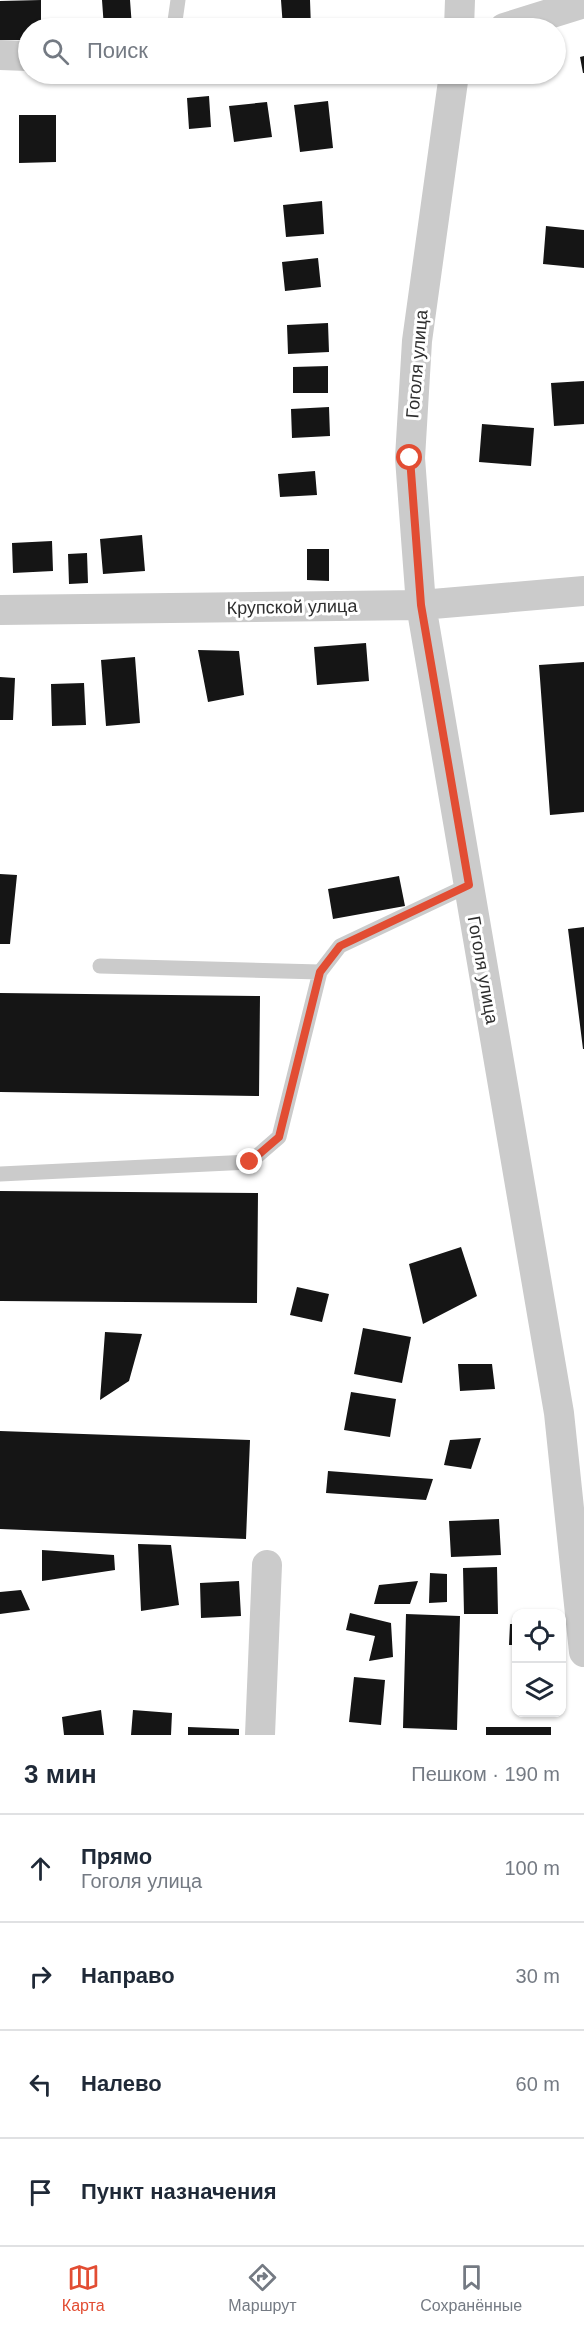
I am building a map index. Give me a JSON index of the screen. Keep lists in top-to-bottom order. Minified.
{"streets":{"street":["Гоголя улица","Крупской улица"]},"crossings":[["Гоголя улица","Крупской улица"]],"page":{"search":"Поиск","heading":["3 мин","Пешком · 190 m"],"list":[["Прямо","Гоголя улица","100 m"],["Направо","30 m"],["Налево","60 m"],"Пункт назначения"],"nav":["Карта","Маршрут","Сохранённые"]}}
